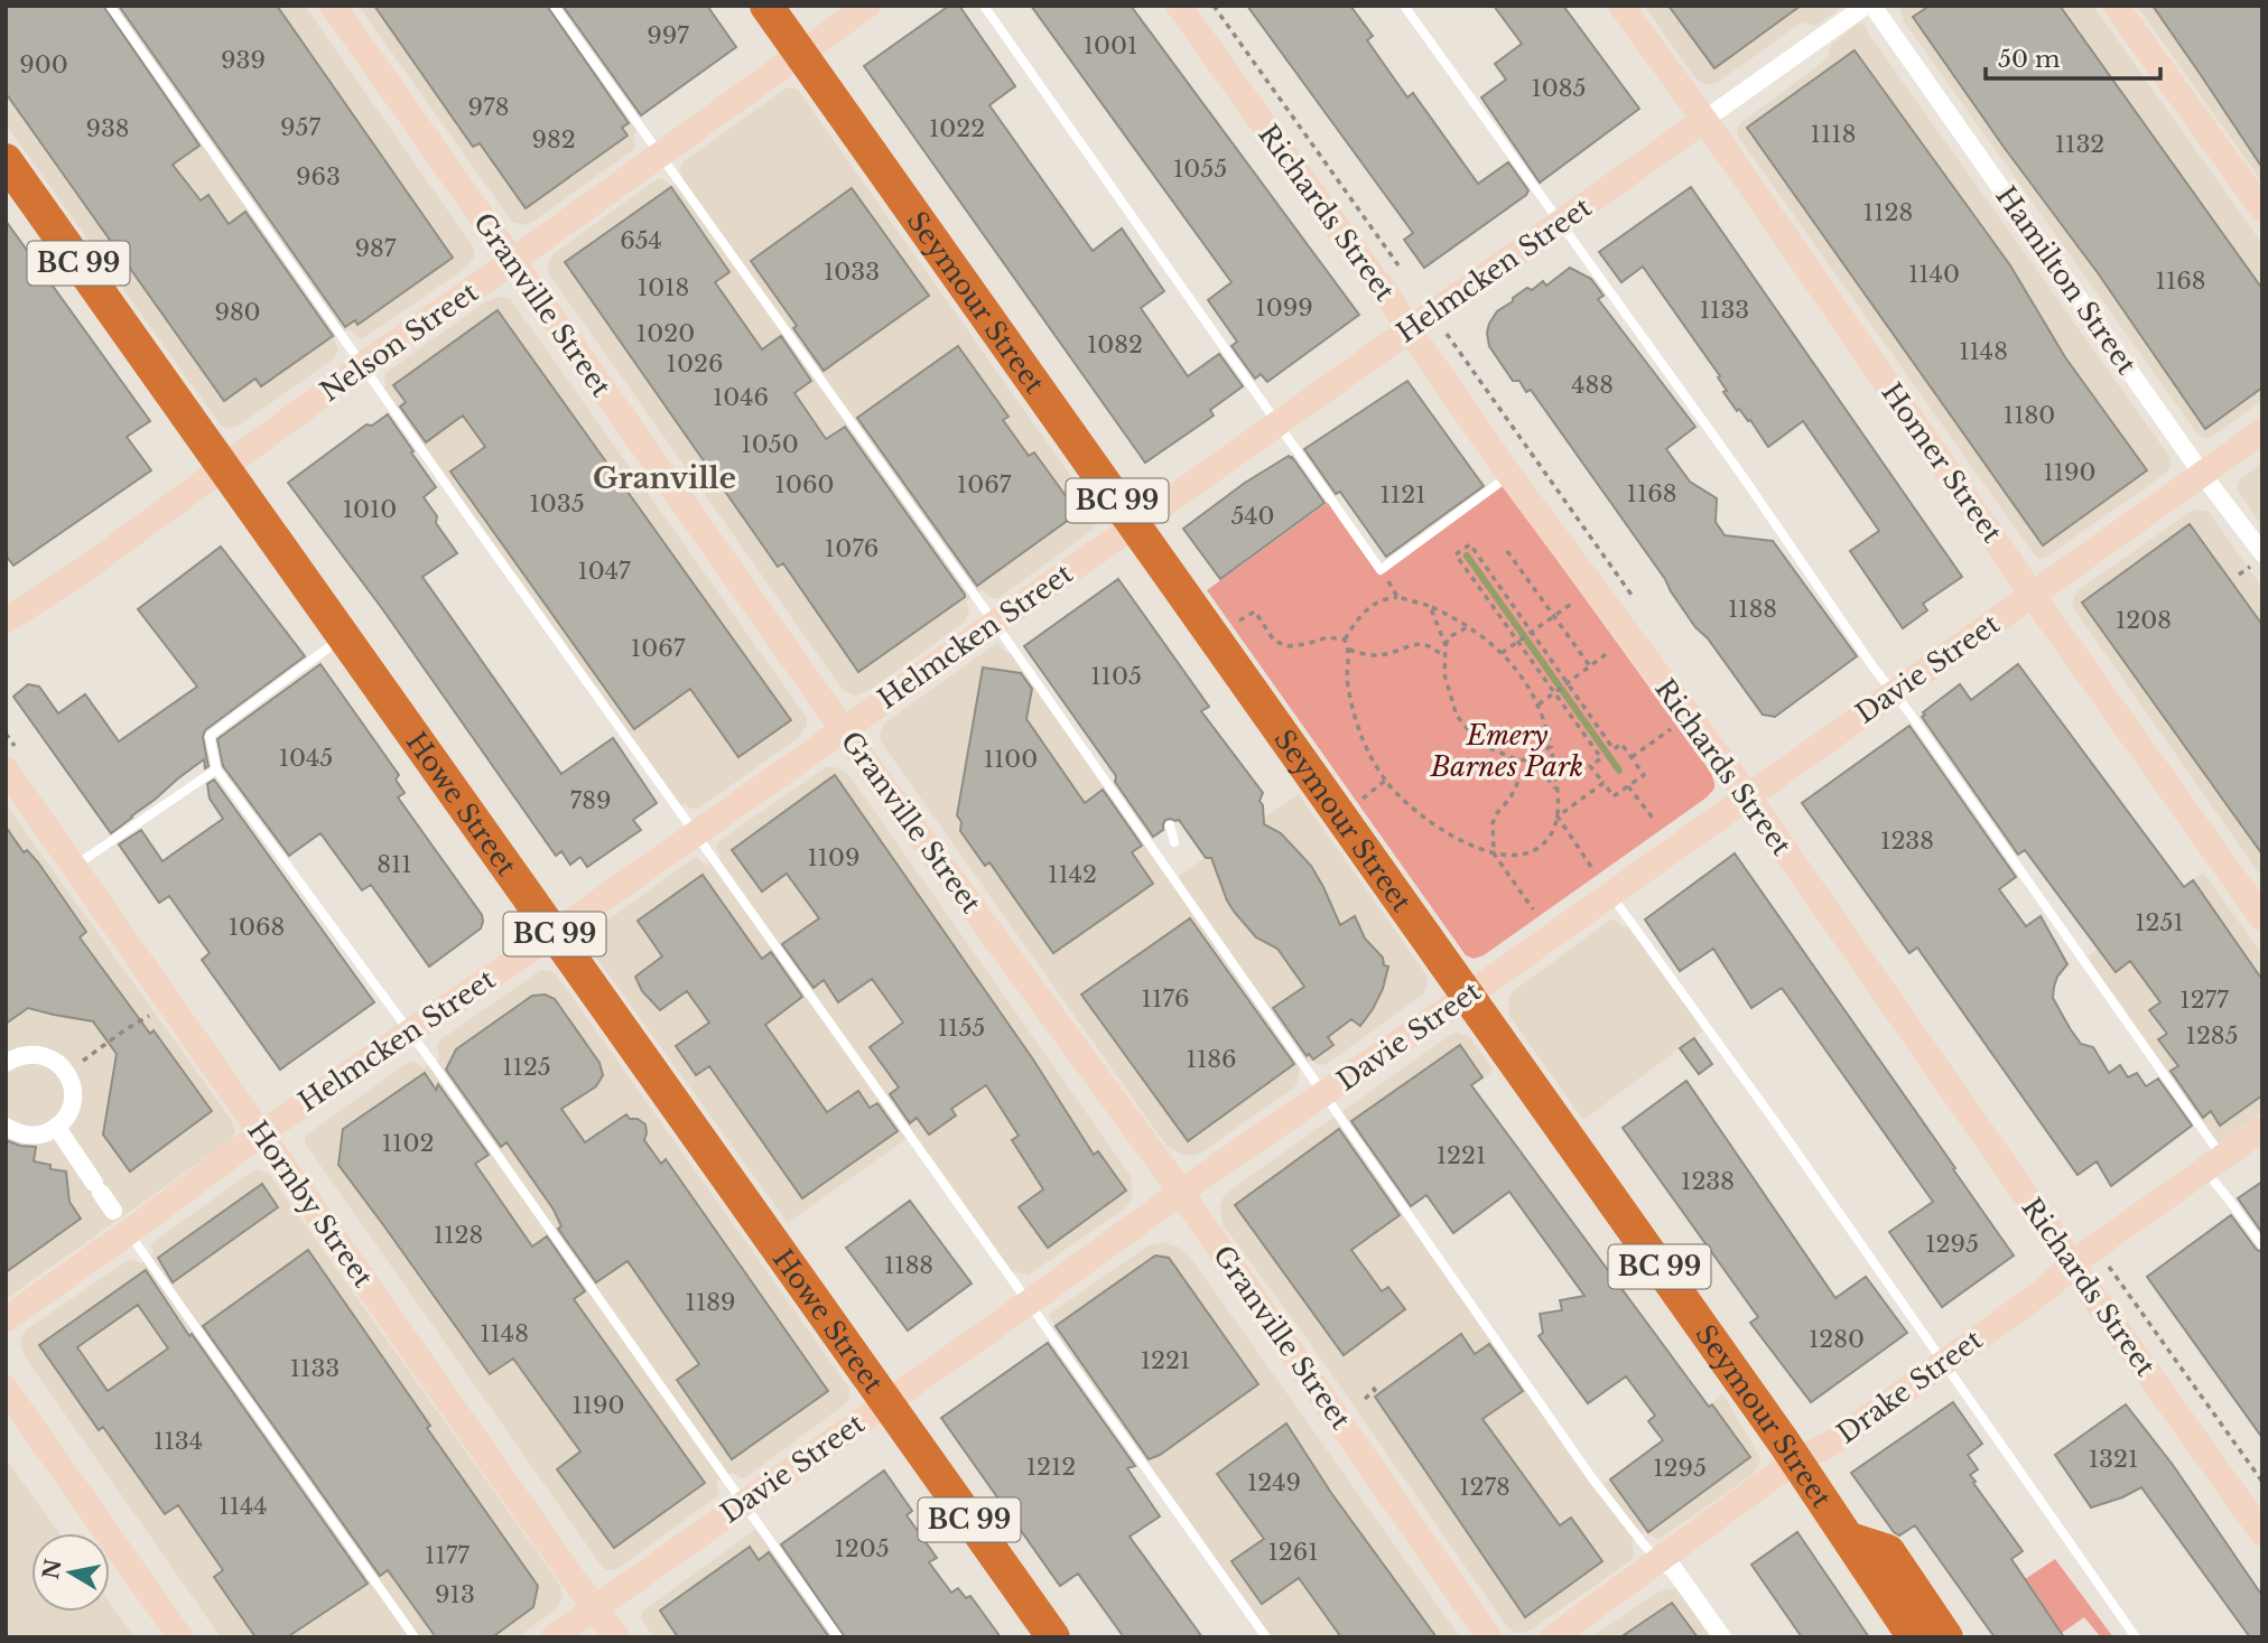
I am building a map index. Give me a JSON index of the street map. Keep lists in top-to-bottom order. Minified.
{"streets":{"highway":["BC 99","Seymour Street","Howe Street"],"street":["Richards Street","Helmcken Street","Hamilton Street","Granville Street","Nelson Street","Homer Street","Davie Street","Hornby Street","Drake Street"]},"crossings":[["Richards Street","Helmcken Street"],["Richards Street","Davie Street"],["Richards Street","Drake Street"],["Helmcken Street","Seymour Street"],["Helmcken Street","Granville Street"],["Helmcken Street","Homer Street"],["Helmcken Street","Howe Street"],["Helmcken Street","Hornby Street"],["Hamilton Street","Davie Street"],["Seymour Street","Nelson Street"],["Seymour Street","Davie Street"],["Seymour Street","Drake Street"],["Granville Street","Nelson Street"],["Granville Street","Davie Street"],["Nelson Street","Howe Street"],["Homer Street","Davie Street"],["Davie Street","Howe Street"],["Davie Street","Hornby Street"]],"districts":["Granville"],"parks":["Emery Barnes Park"],"house_numbers":["997","1001","939","900","1085","978","957","938","1022","1118","982","1132","1055","963","1128","654","987","1033","1140","1168","1018","1099","1133","980","1020","1082","1148","1026","488","1046","1180","1050","1190","1060","1067","1168","1121","1035","1010","540","1076","1047","1188","1208","1067","1105","1045","1100","789","1238","1109","811","1142","1251","1068","1176","1277","1155","1285","1186","1125","1102","1221","1238","1128","1295","1188","1189","1148","1280","1221","1133","1190","1134","1321","1212","1295","1249","1278","1144","1205","1261","1177","913"],"scale_bar":"50 m","north":"left"}
